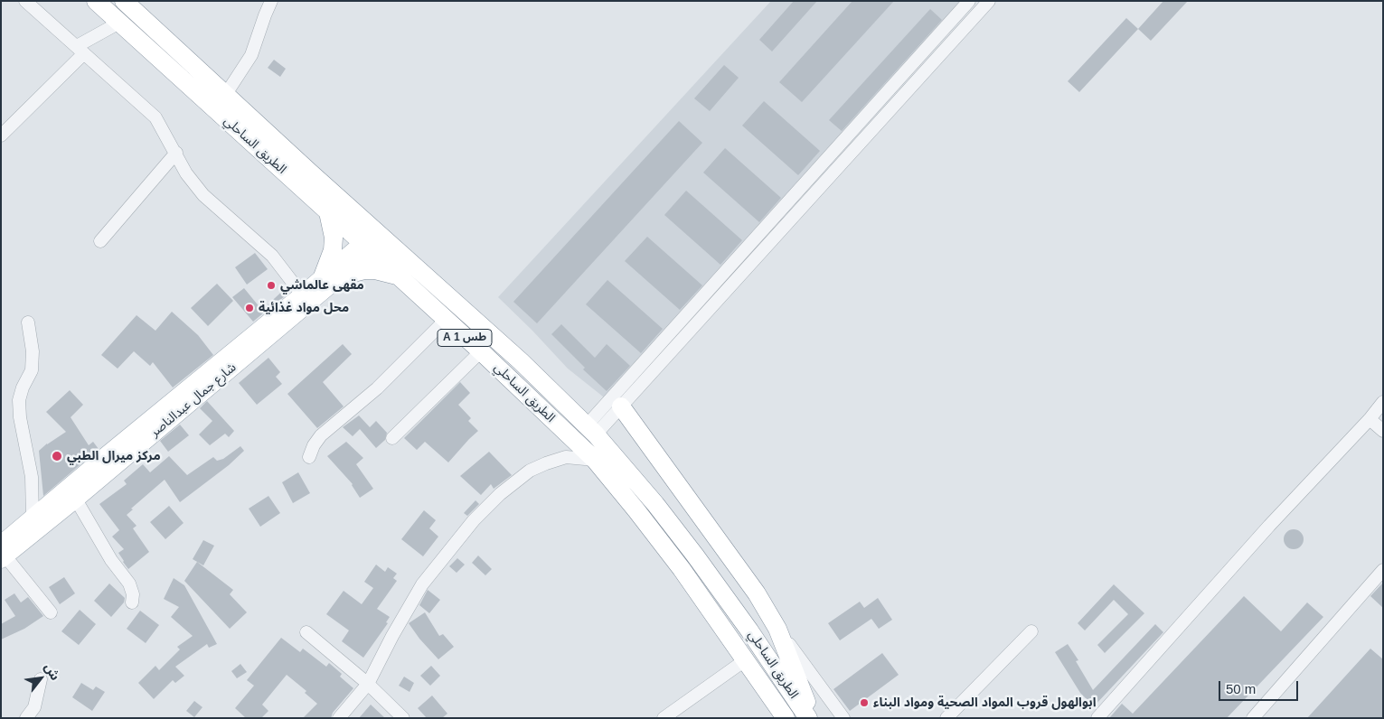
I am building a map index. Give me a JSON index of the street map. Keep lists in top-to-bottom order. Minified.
{"streets":{"highway":["الطريق الساحلي","A 1 طس"],"main road":["شارع جمال عبدالناصر"]},"crossings":[["الطريق الساحلي","شارع جمال عبدالناصر"]],"places":["مقهى عالماشي","محل مواد غذائية","مركز ميرال الطبي","ابوالهول قروب المواد الصحية ومواد البناء"],"scale_bar":"50 m","north":"top right"}
